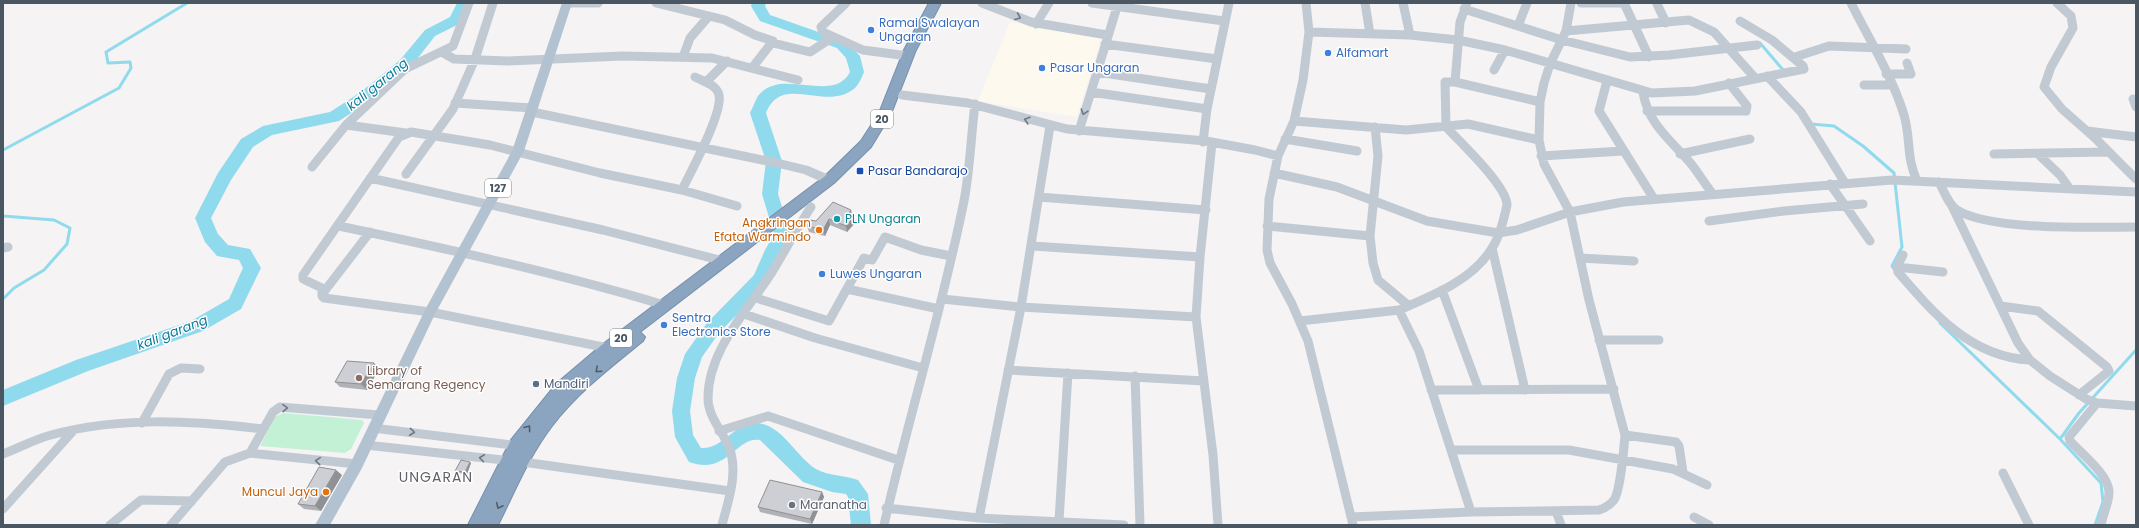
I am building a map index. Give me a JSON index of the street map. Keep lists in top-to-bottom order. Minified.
{"streets":{"highway":["20"],"main road":["127"]},"districts":["UNGARAN"],"water":["kali garang"],"places":{"other":["Ramai Swalayan Ungaran","Alfamart","Pasar Ungaran","PLN Ungaran","Angkringan Efata Warmindo","Luwes Ungaran","Sentra Electronics Store","Library of Semarang Regency","Mandiri","Muncul Jaya","Maranatha"],"transit":["Pasar Bandarajo"]}}
